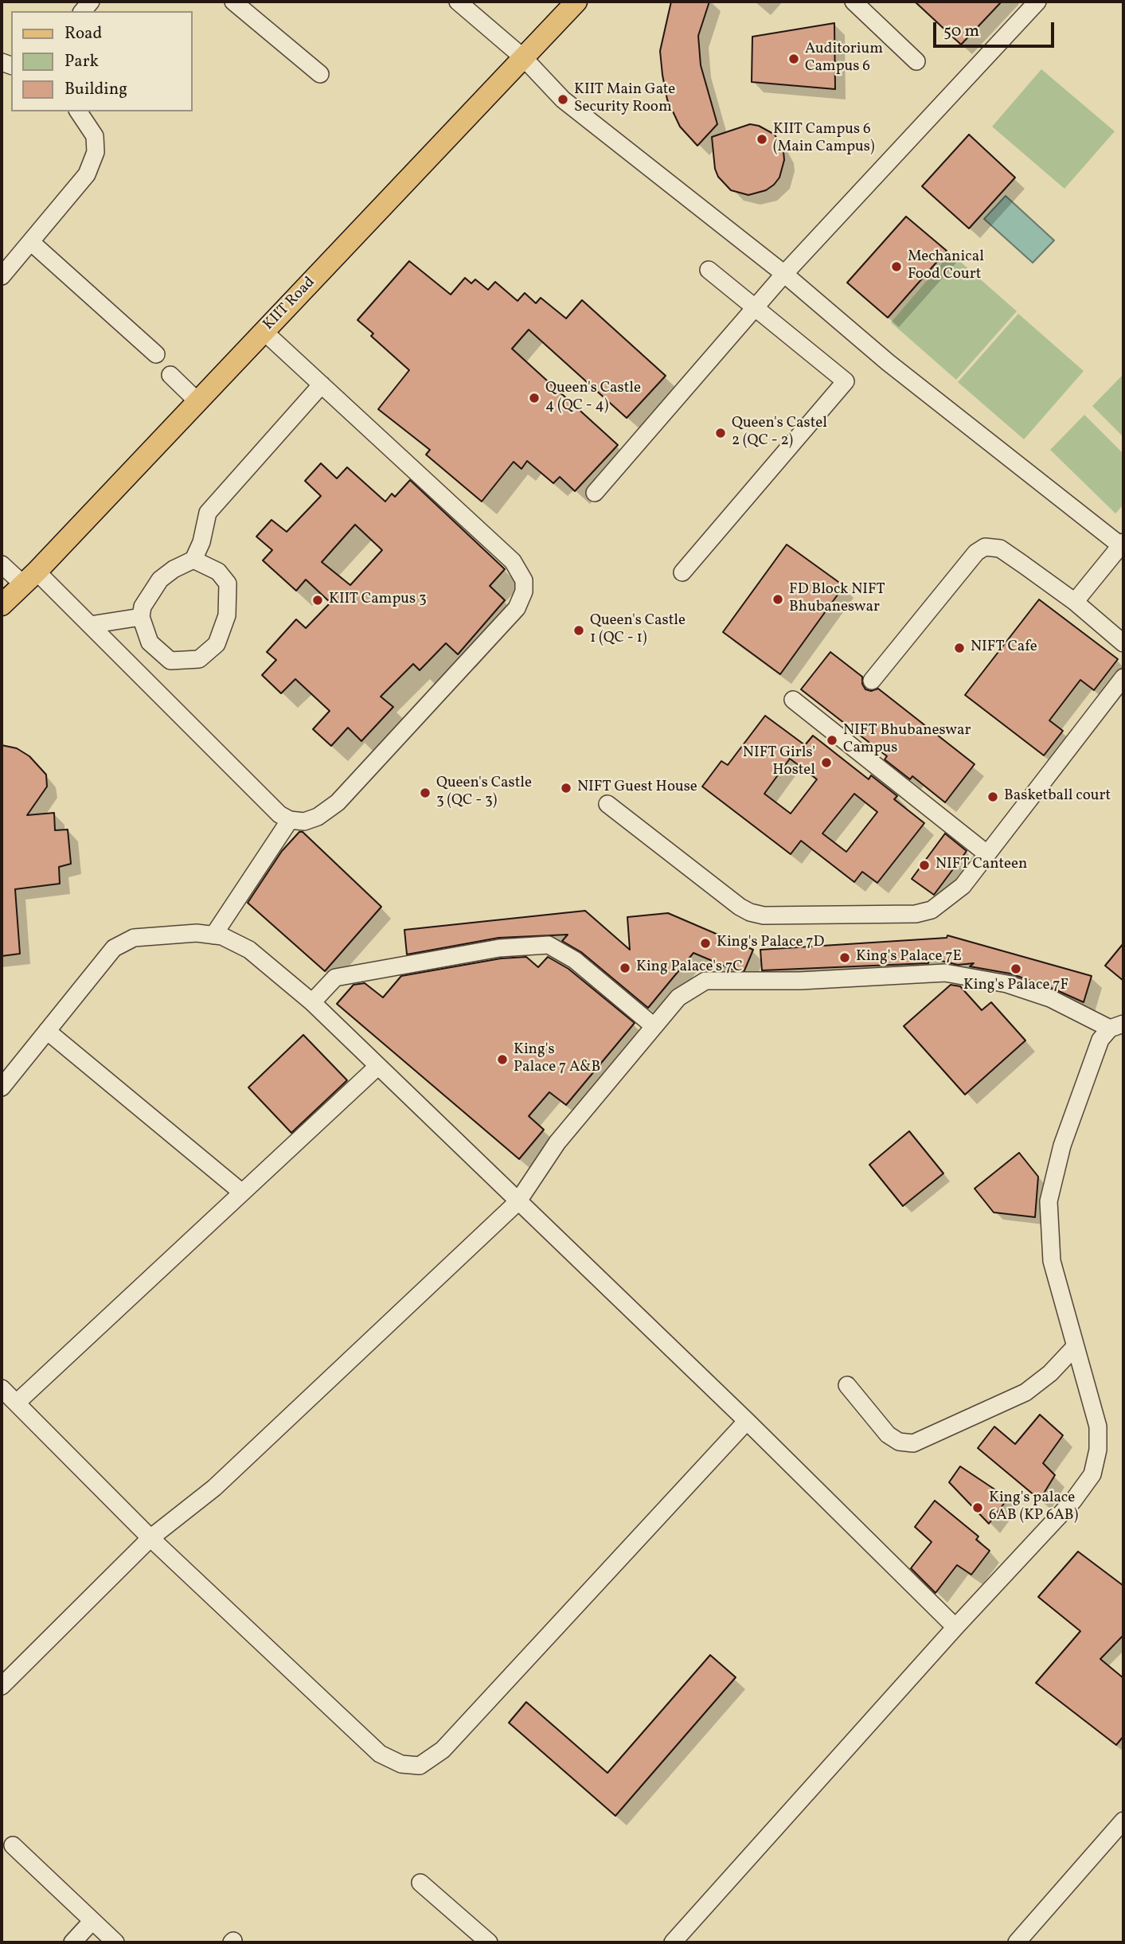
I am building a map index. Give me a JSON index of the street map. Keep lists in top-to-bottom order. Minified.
{"streets":{"main road":["KIIT Road"]},"places":["Auditorium Campus 6","KIIT Main Gate Security Room","KIIT Campus 6 (Main Campus)","Mechanical Food Court","Queen's Castle 4 (QC - 4)","Queen's Castel 2 (QC - 2)","FD Block NIFT Bhubaneswar","KIIT Campus 3","Queen's Castle 1 (QC - 1)","NIFT Cafe","NIFT Bhubaneswar Campus","NIFT Girls' Hostel","NIFT Guest House","Queen's Castle 3 (QC - 3)","Basketball court","NIFT Canteen","King's Palace 7D","King's Palace 7E","King Palace's 7C","King's Palace 7F","King's Palace 7 A&B","King's palace 6AB (KP 6AB)"],"legend":["Road","Park","Building"],"scale_bar":"50 m"}
